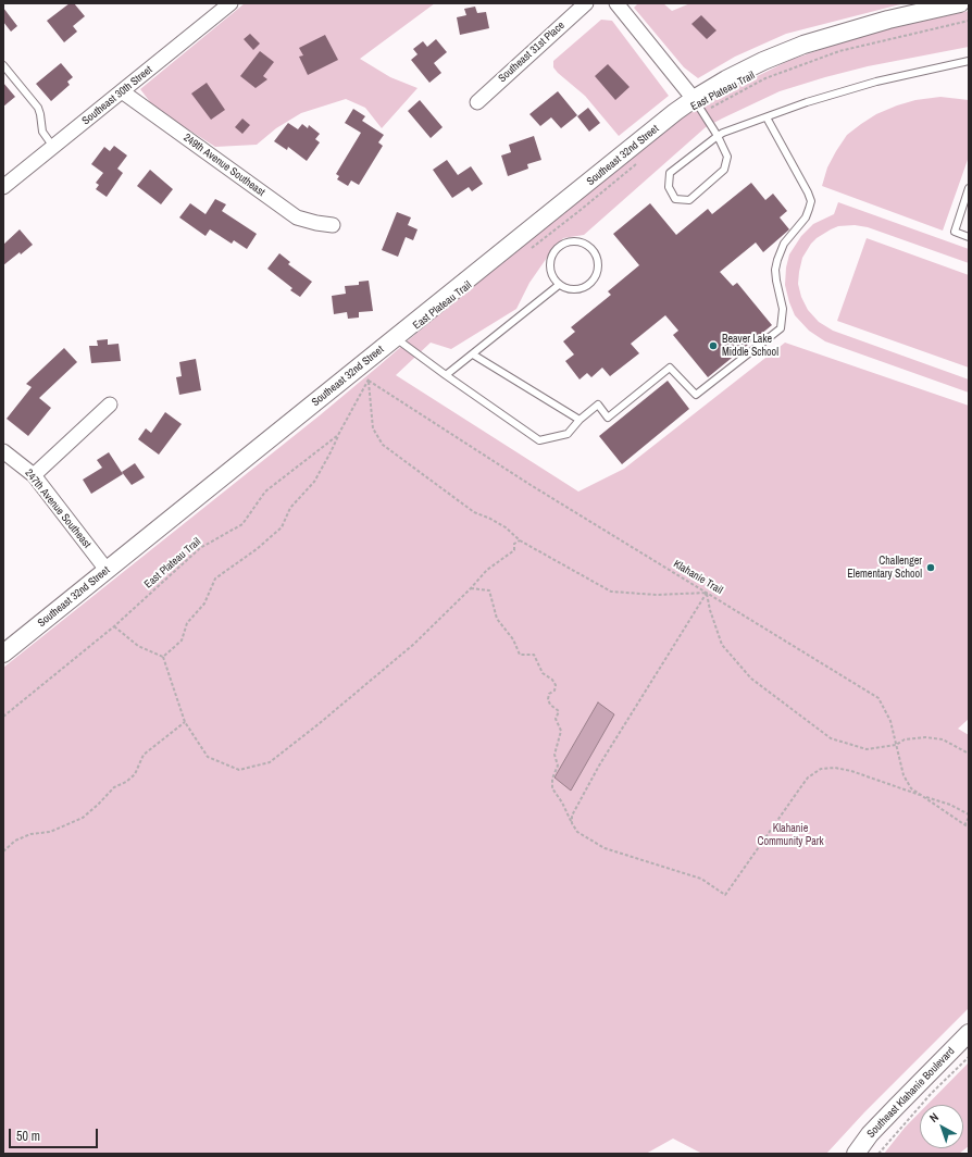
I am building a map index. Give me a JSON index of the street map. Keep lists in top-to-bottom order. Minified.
{"streets":{"street":["Southeast 31st Place","Southeast 30th Street","Southeast 32nd Street","249th Avenue Southeast","247th Avenue Southeast","Southeast Klahanie Boulevard"],"path":["East Plateau Trail","Klahanie Trail"]},"crossings":[["East Plateau Trail","Southeast 32nd Street"],["East Plateau Trail","Klahanie Trail"],["Southeast 30th Street","249th Avenue Southeast"],["Southeast 32nd Street","247th Avenue Southeast"]],"parks":["Klahanie Community Park"],"places":["Beaver Lake Middle School","Challenger Elementary School"],"scale_bar":"50 m","north":"top left"}
